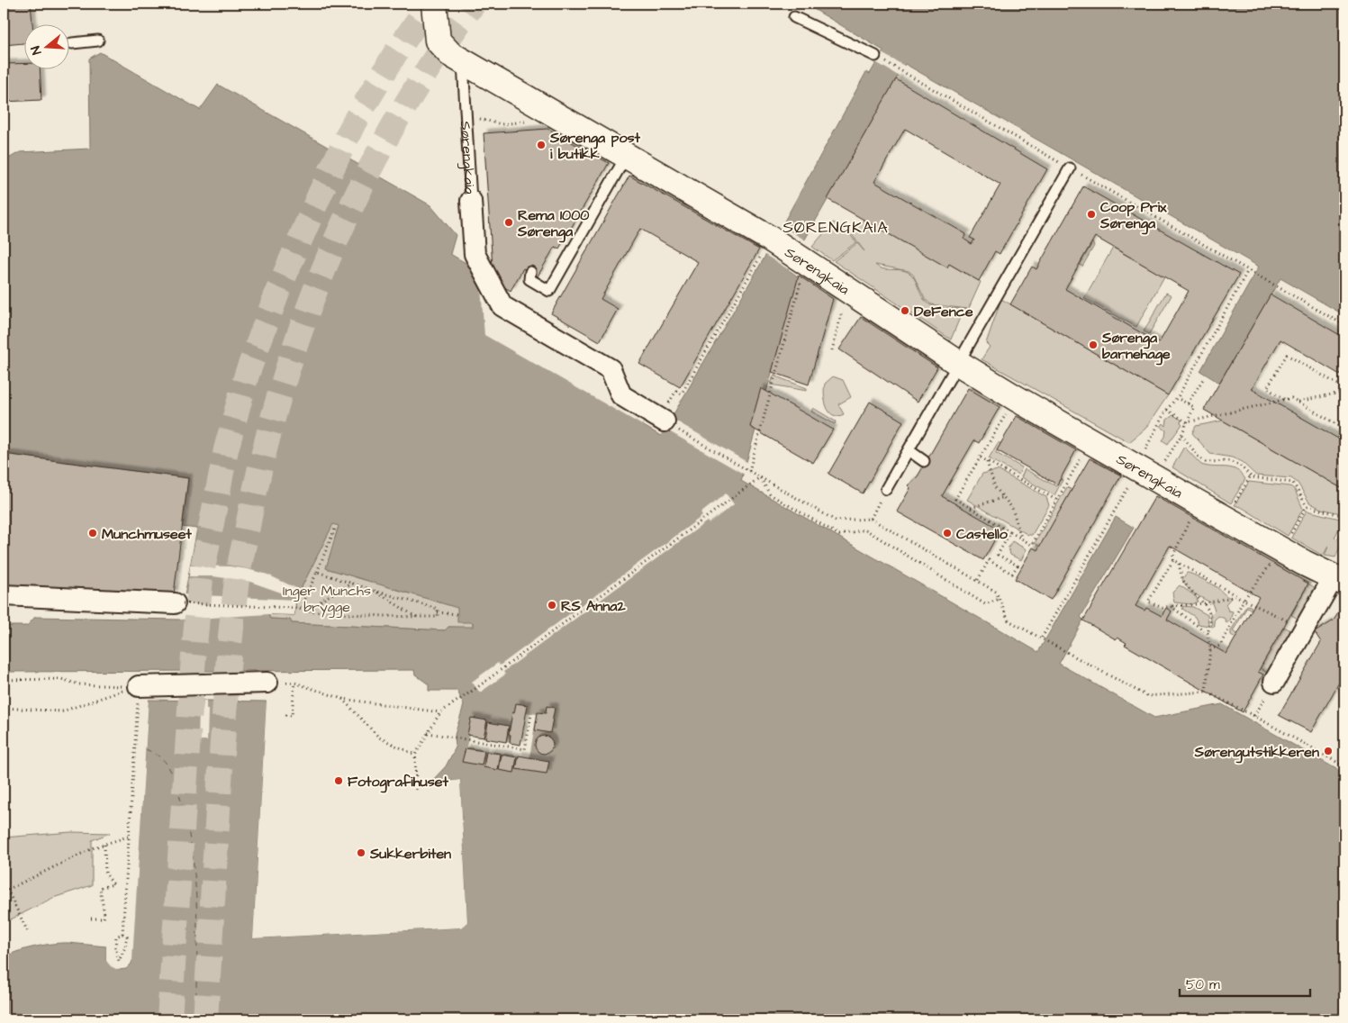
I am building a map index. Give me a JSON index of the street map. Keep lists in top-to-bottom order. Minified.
{"streets":{"street":["Sørengkaia"]},"districts":["SØRENGKAIA"],"parks":["Inger Munchs brygge"],"places":["Sørenga post i butikk","Coop Prix Sørenga","Rema 1000 Sørenga","DeFence","Sørenga barnehage","Munchmuseet","Castello","RS Anna2","Sørengutstikkeren","Fotografihuset","Sukkerbiten"],"scale_bar":"50 m","north":"left"}
